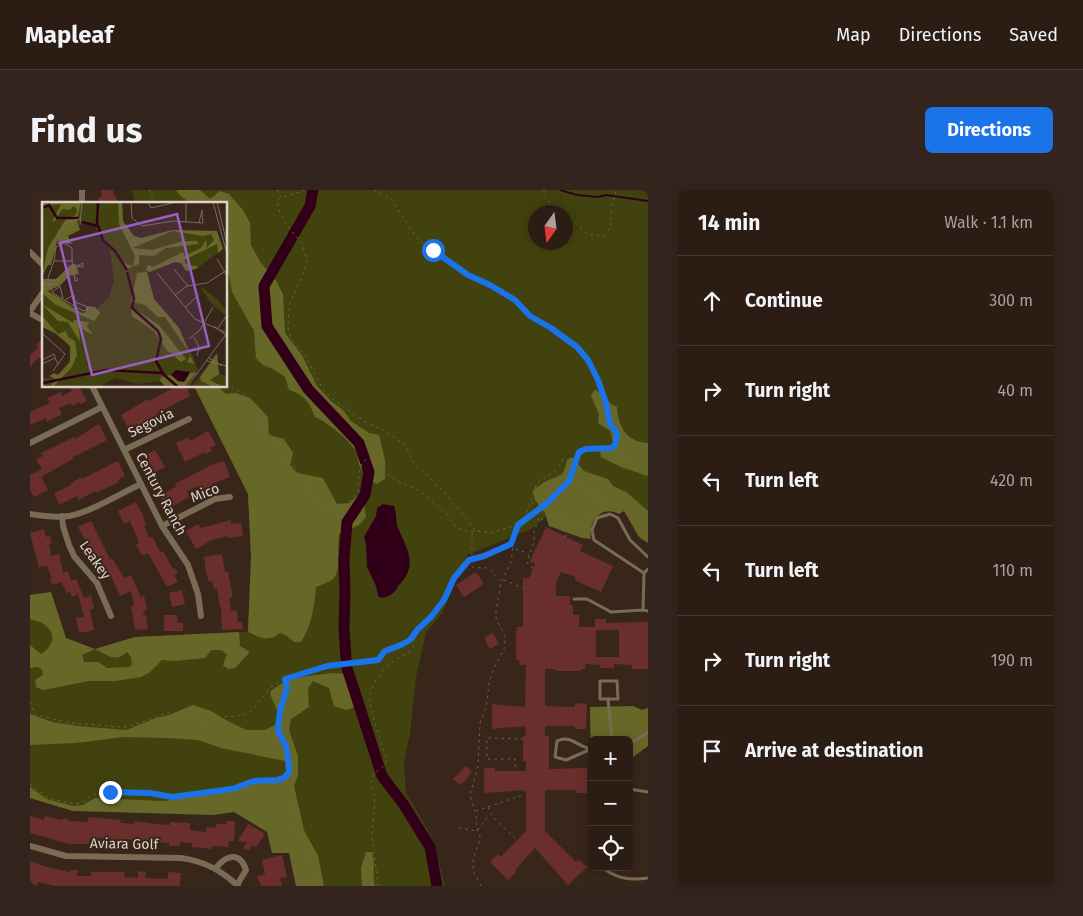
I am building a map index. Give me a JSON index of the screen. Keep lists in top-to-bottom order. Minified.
{"streets":{"street":["Segovia","Mico","Century Ranch","Leakey","Aviara Golf"]},"crossings":[["Segovia","Century Ranch"],["Mico","Century Ranch"]],"north":"bottom","page":{"header":"Mapleaf","nav":["Map","Directions","Saved"],"buttons":"Directions","title":"Find us","heading":["14 min","Walk · 1.1 km"],"list":[["Continue","300 m"],["Turn right","40 m"],["Turn left","420 m"],["Turn left","110 m"],["Turn right","190 m"],"Arrive at destination"],"map_buttons":["+","−"]}}
